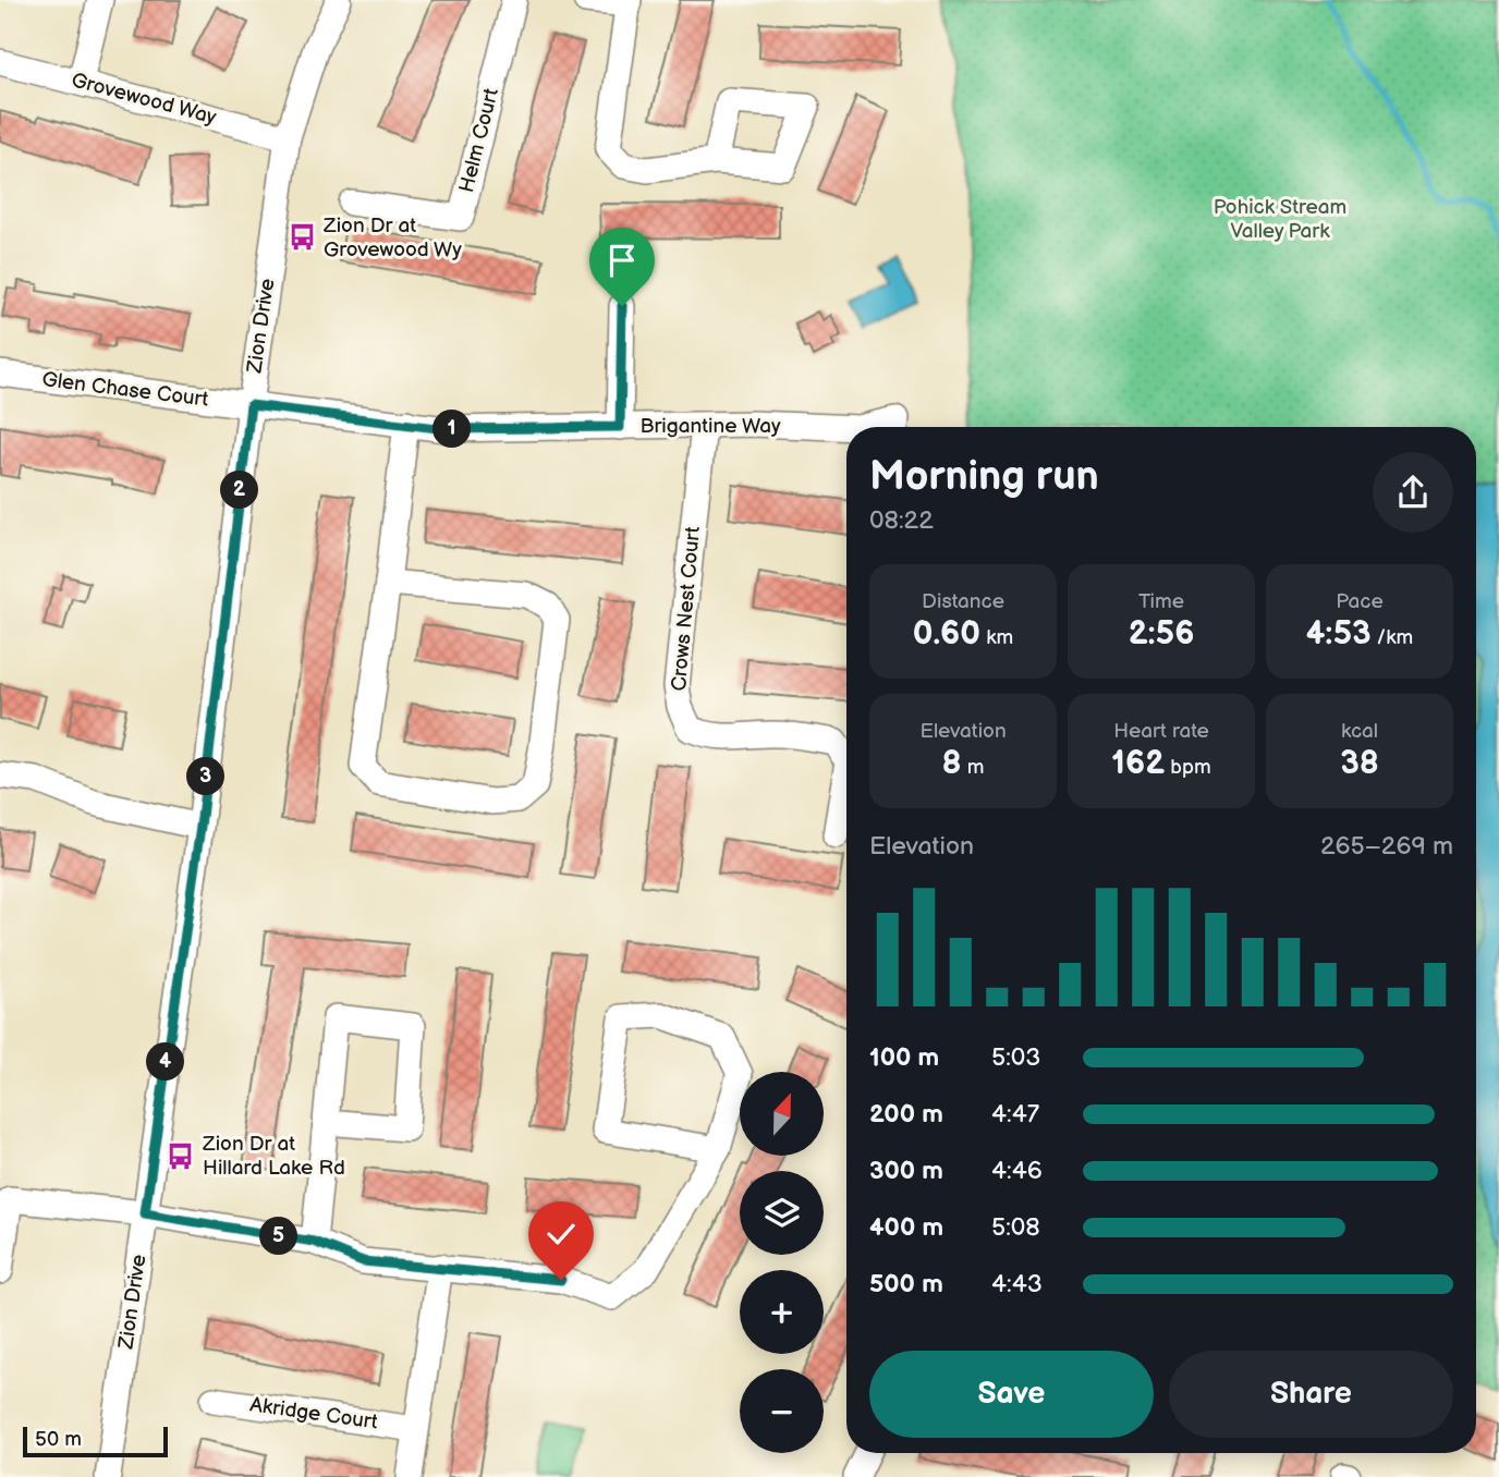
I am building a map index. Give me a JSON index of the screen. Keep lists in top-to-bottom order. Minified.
{"streets":{"street":["Grovewood Way","Helm Court","Zion Drive","Glen Chase Court","Brigantine Way","Crows Nest Court","Akridge Court"]},"crossings":[["Grovewood Way","Zion Drive"],["Zion Drive","Glen Chase Court"],["Zion Drive","Brigantine Way"],["Glen Chase Court","Brigantine Way"],["Brigantine Way","Crows Nest Court"]],"parks":["Pohick Stream Valley Park"],"places":{"bus stop":["Zion Dr at Grovewood Wy","Zion Dr at Hillard Lake Rd"]},"scale_bar":"50 m","north":"top","page":{"pins":["1","2","3","4","5"],"heading":["Morning run","08:22"],"stats":[["Distance","0.60 km"],["Time","2:56"],["Pace","4:53 /km"],["Elevation","8 m"],["Heart rate","162 bpm"],["kcal","38"]],"chart":["Elevation","265–269 m"],"list":[{"name":"100 m","note":"5:03"},{"name":"200 m","note":"4:47"},{"name":"300 m","note":"4:46"},{"name":"400 m","note":"5:08"},{"name":"500 m","note":"4:43"}],"map_buttons":["+","−"],"buttons":["Save","Share"],"scale":"50 m"}}
